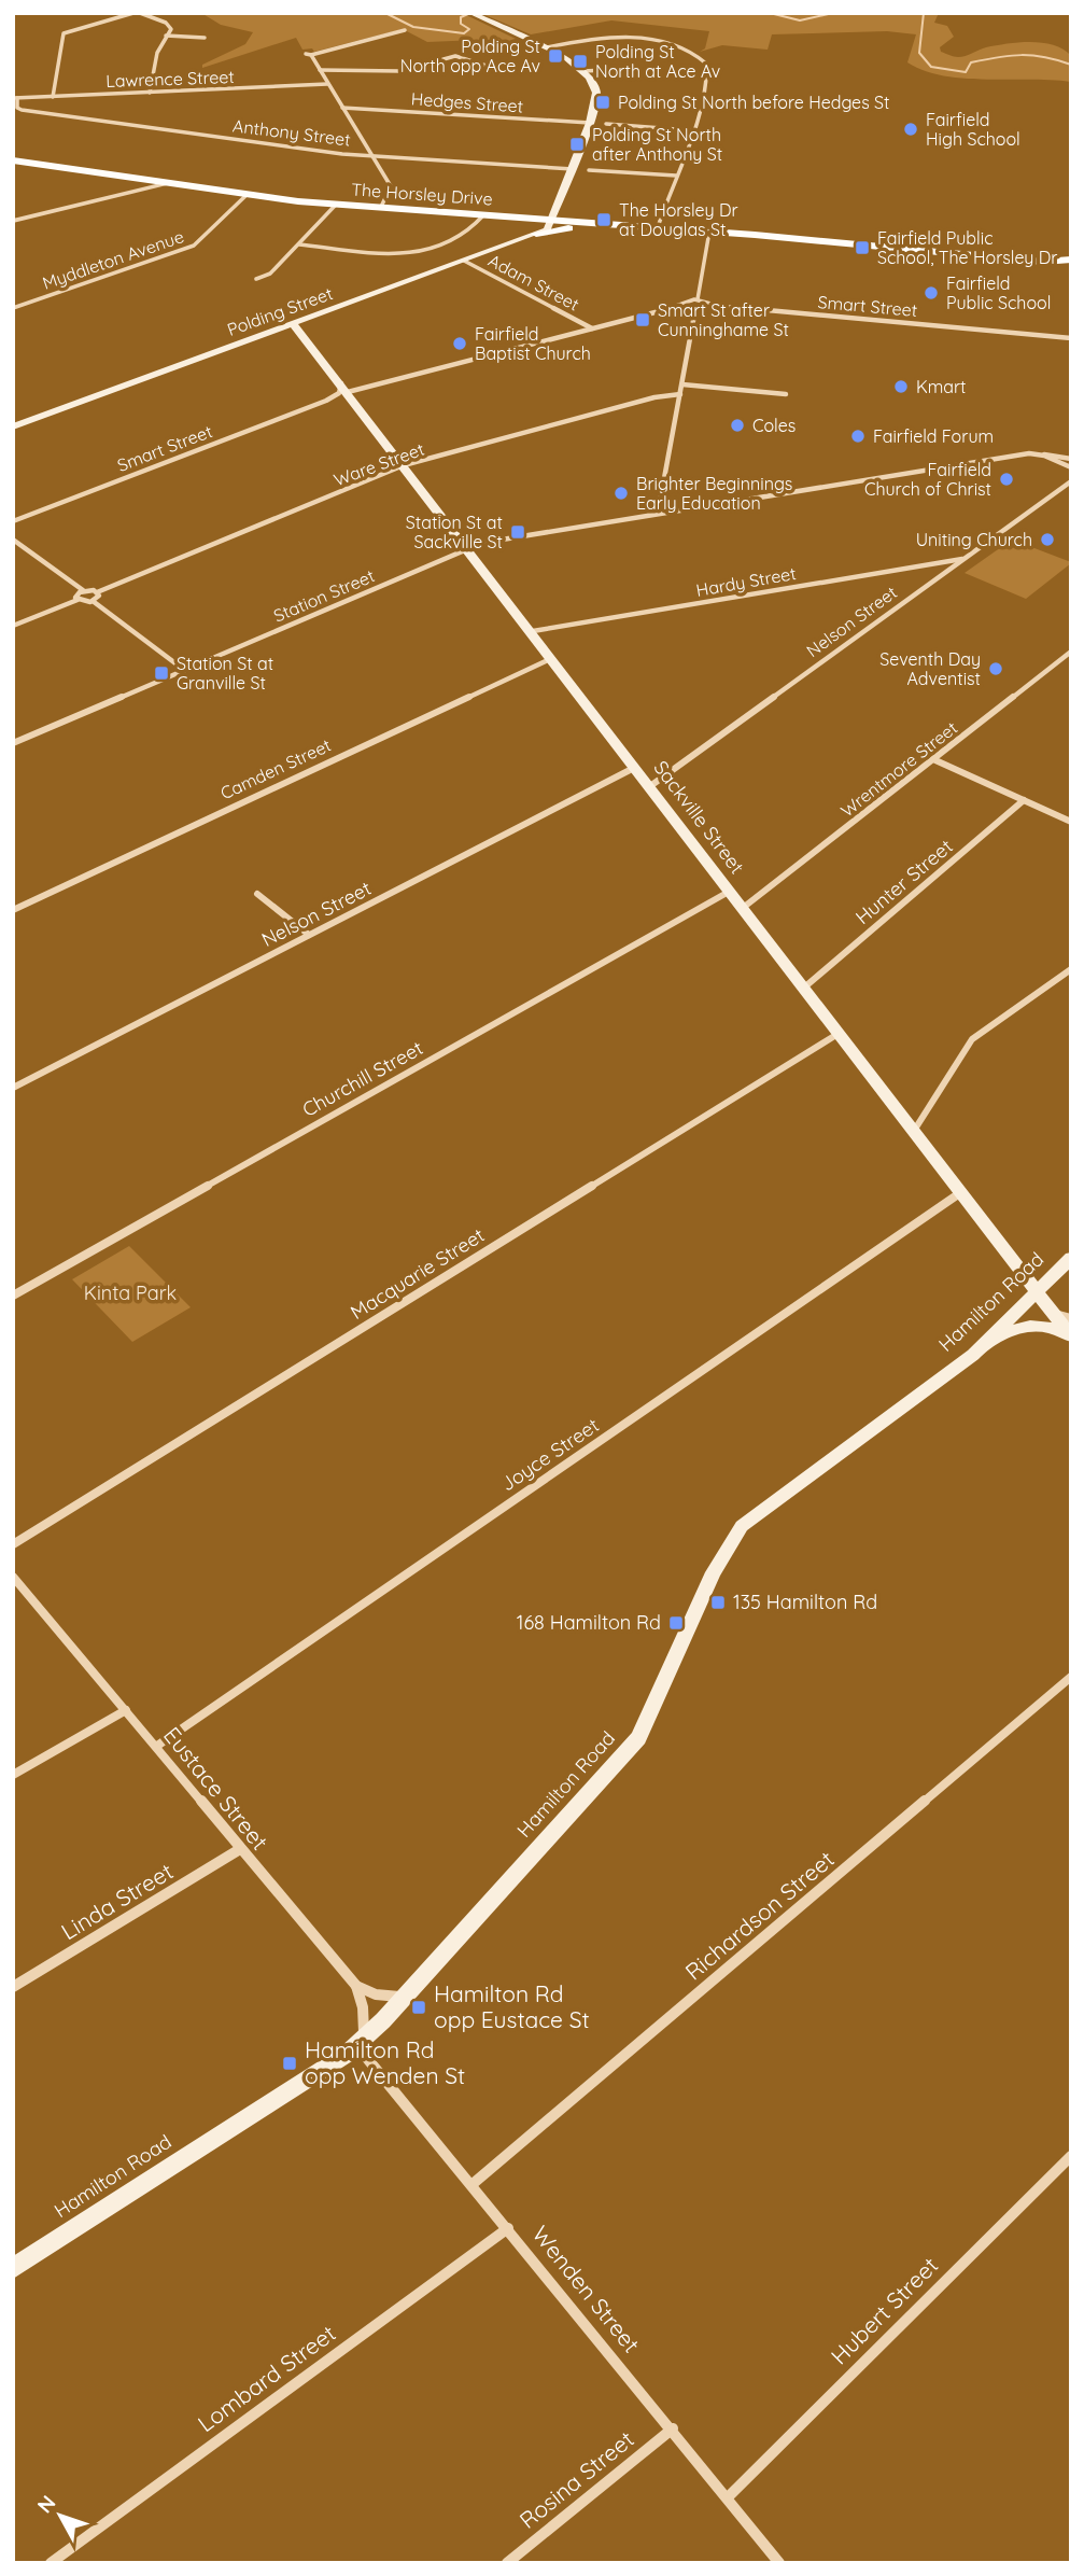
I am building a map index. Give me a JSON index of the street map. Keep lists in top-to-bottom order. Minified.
{"streets":{"main road":["The Horsley Drive","Polding Street","Sackville Street","Hamilton Road"],"street":["Lawrence Street","Hedges Street","Anthony Street","Myddleton Avenue","Adam Street","Smart Street","Ware Street","Hardy Street","Station Street","Nelson Street","Camden Street","Wrentmore Street","Hunter Street","Churchill Street","Macquarie Street","Joyce Street","Eustace Street","Linda Street","Richardson Street","Wenden Street","Hubert Street","Lombard Street","Rosina Street"]},"crossings":[["Lawrence Street","Anthony Street"],["The Horsley Drive","Myddleton Avenue"],["The Horsley Drive","Polding Street"],["Adam Street","Polding Street"],["Smart Street","Sackville Street"],["Polding Street","Sackville Street"],["Ware Street","Sackville Street"],["Hardy Street","Nelson Street"],["Hardy Street","Sackville Street"],["Station Street","Sackville Street"],["Nelson Street","Sackville Street"],["Camden Street","Sackville Street"],["Wrentmore Street","Sackville Street"],["Sackville Street","Hunter Street"],["Sackville Street","Churchill Street"],["Sackville Street","Macquarie Street"],["Sackville Street","Hamilton Road"],["Sackville Street","Joyce Street"],["Hamilton Road","Wenden Street"],["Joyce Street","Eustace Street"],["Eustace Street","Linda Street"],["Richardson Street","Wenden Street"],["Wenden Street","Hubert Street"],["Wenden Street","Lombard Street"],["Wenden Street","Rosina Street"]],"parks":["Kinta Park"],"places":{"transit":["Polding St North opp Ace Av","Polding St North at Ace Av","Polding St North before Hedges St","Polding St North after Anthony St","The Horsley Dr at Douglas St","Fairfield Public School, The Horsley Dr","Smart St after Cunninghame St","Station St at Sackville St","Station St at Granville St","135 Hamilton Rd","168 Hamilton Rd","Hamilton Rd opp Eustace St","Hamilton Rd opp Wenden St"],"other":["Fairfield High School","Fairfield Public School","Fairfield Baptist Church","Kmart","Coles","Fairfield Forum","Fairfield Church of Christ","Brighter Beginnings Early Education","Uniting Church","Seventh Day Adventist"]},"north":"top left"}
